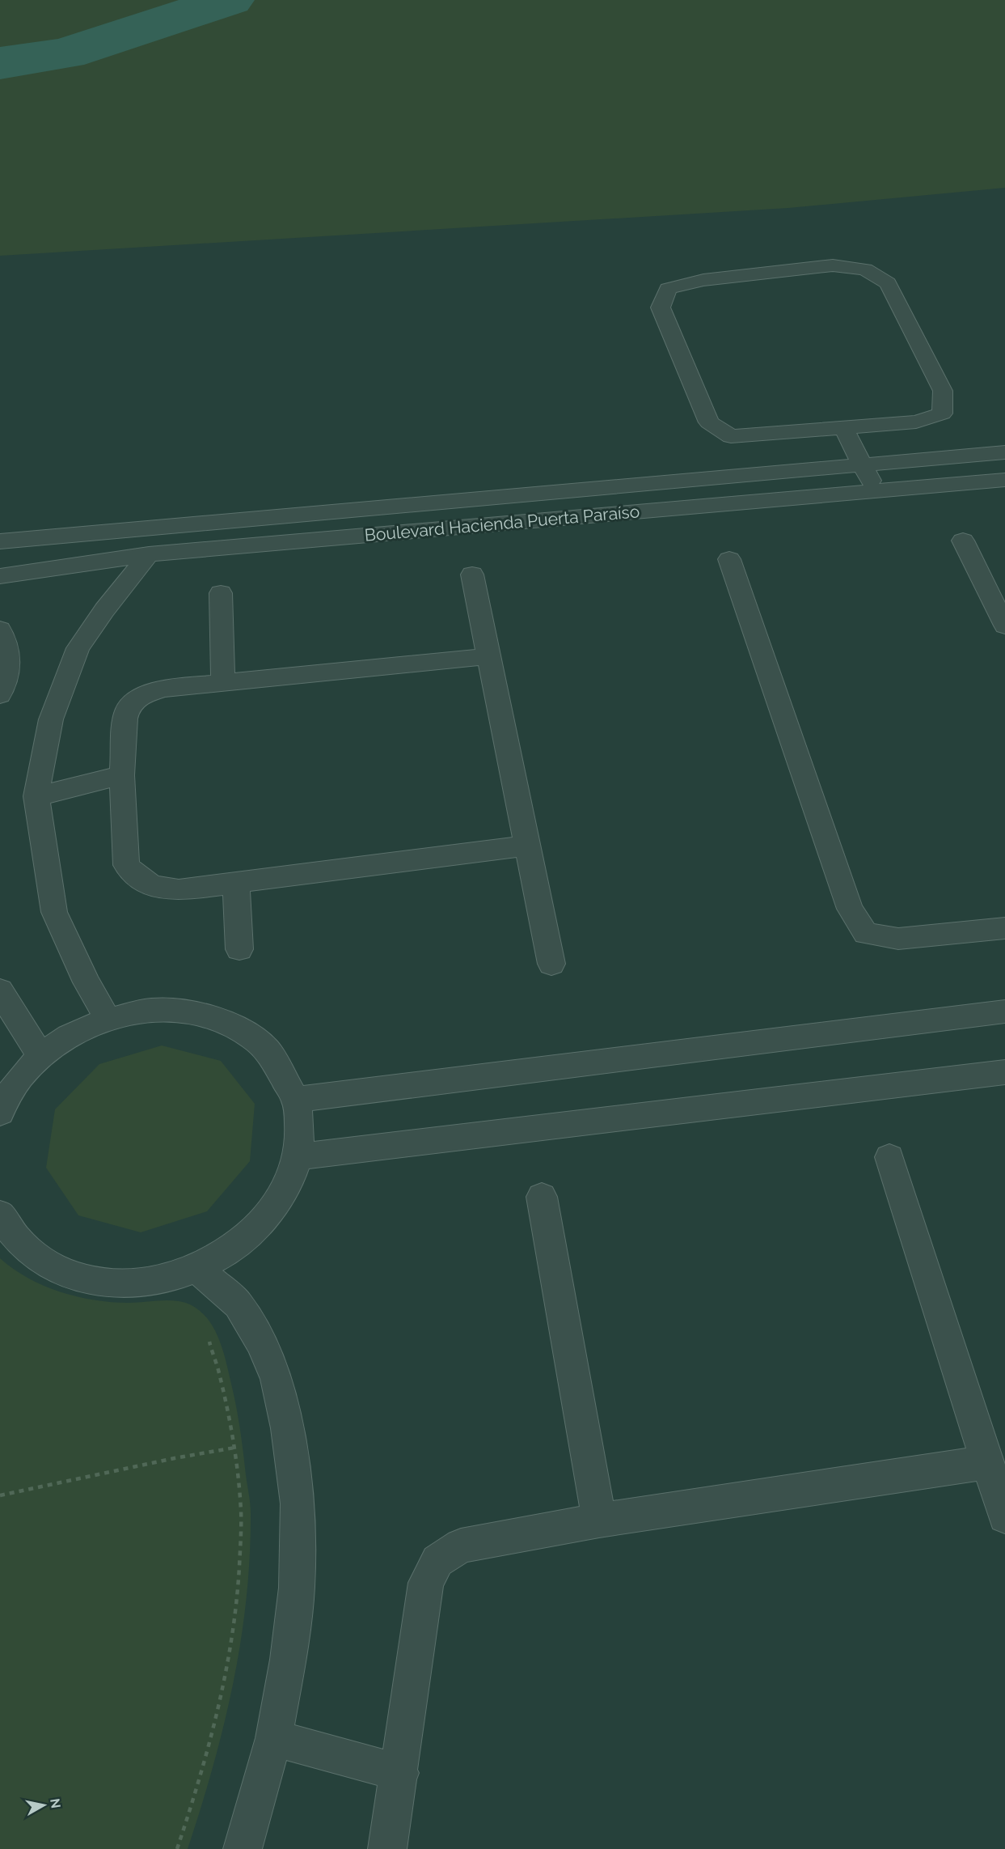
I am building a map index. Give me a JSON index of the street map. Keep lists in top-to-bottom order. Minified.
{"streets":{"street":["Boulevard Hacienda Puerta Paraíso"]},"north":"right"}
